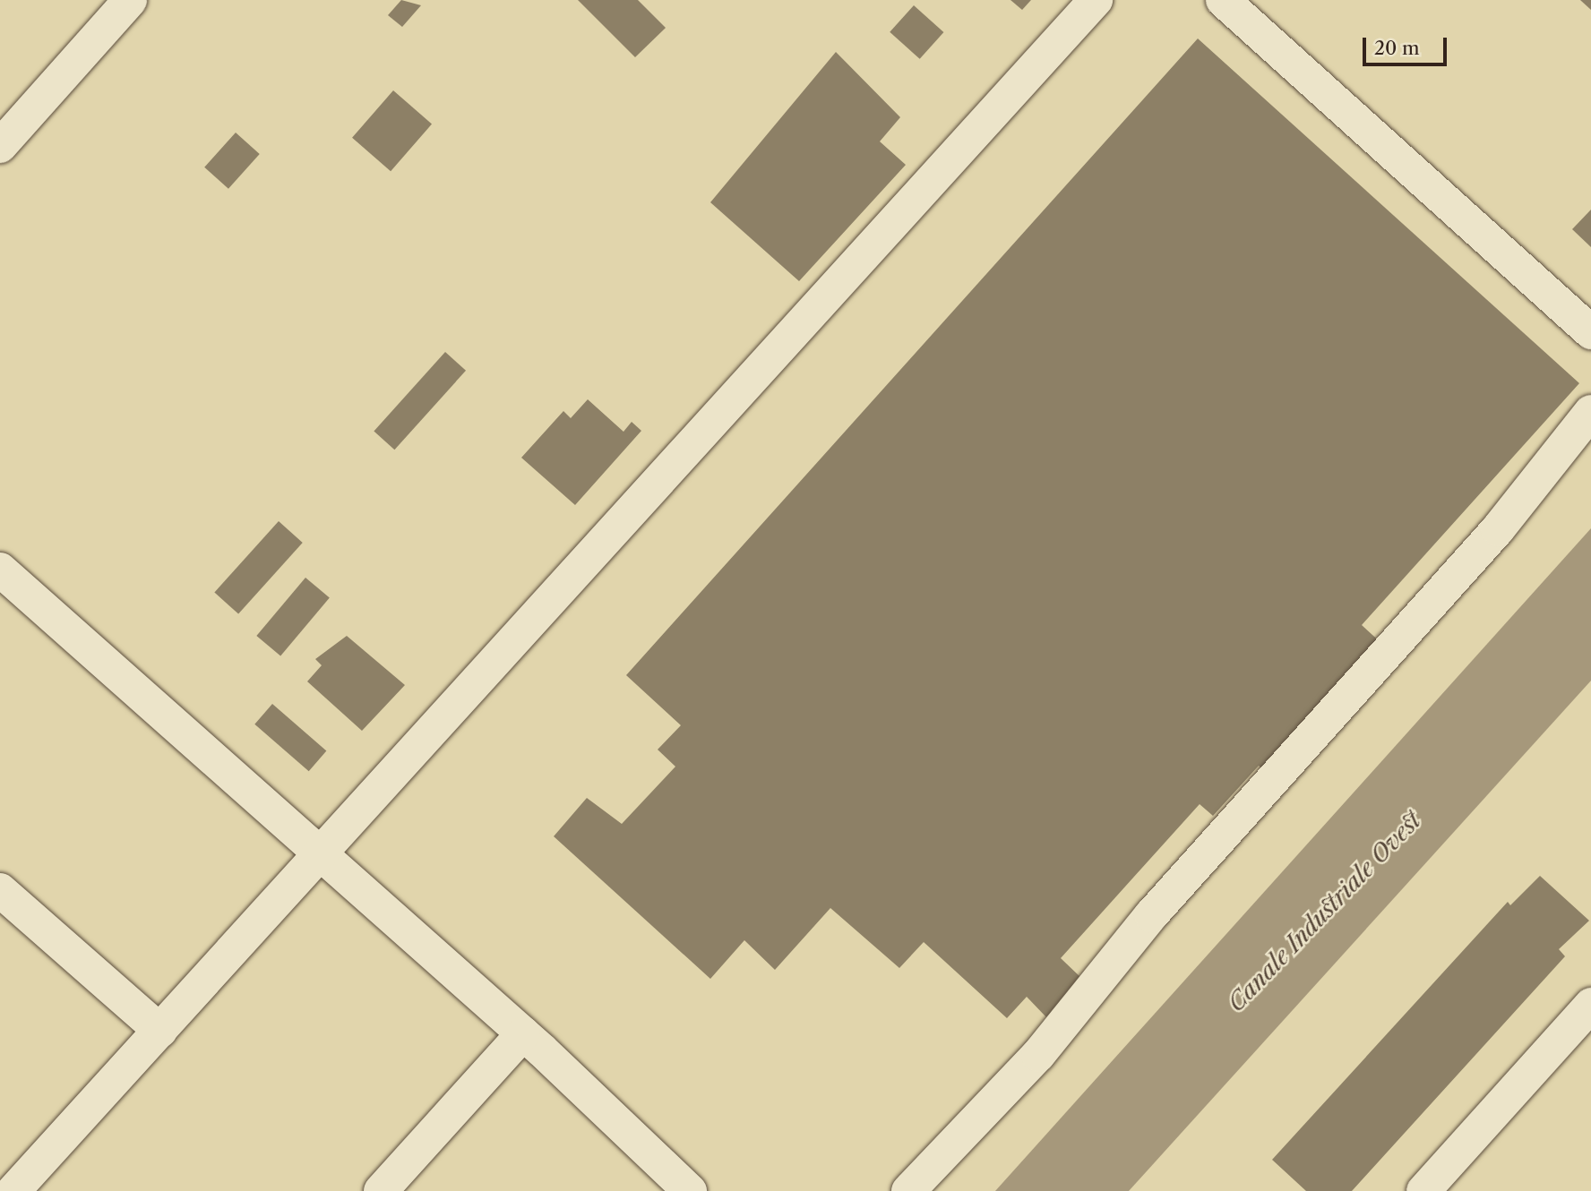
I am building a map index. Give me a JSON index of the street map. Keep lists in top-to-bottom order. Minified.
{"water":["Canale Industriale Ovest"],"scale_bar":"20 m"}
